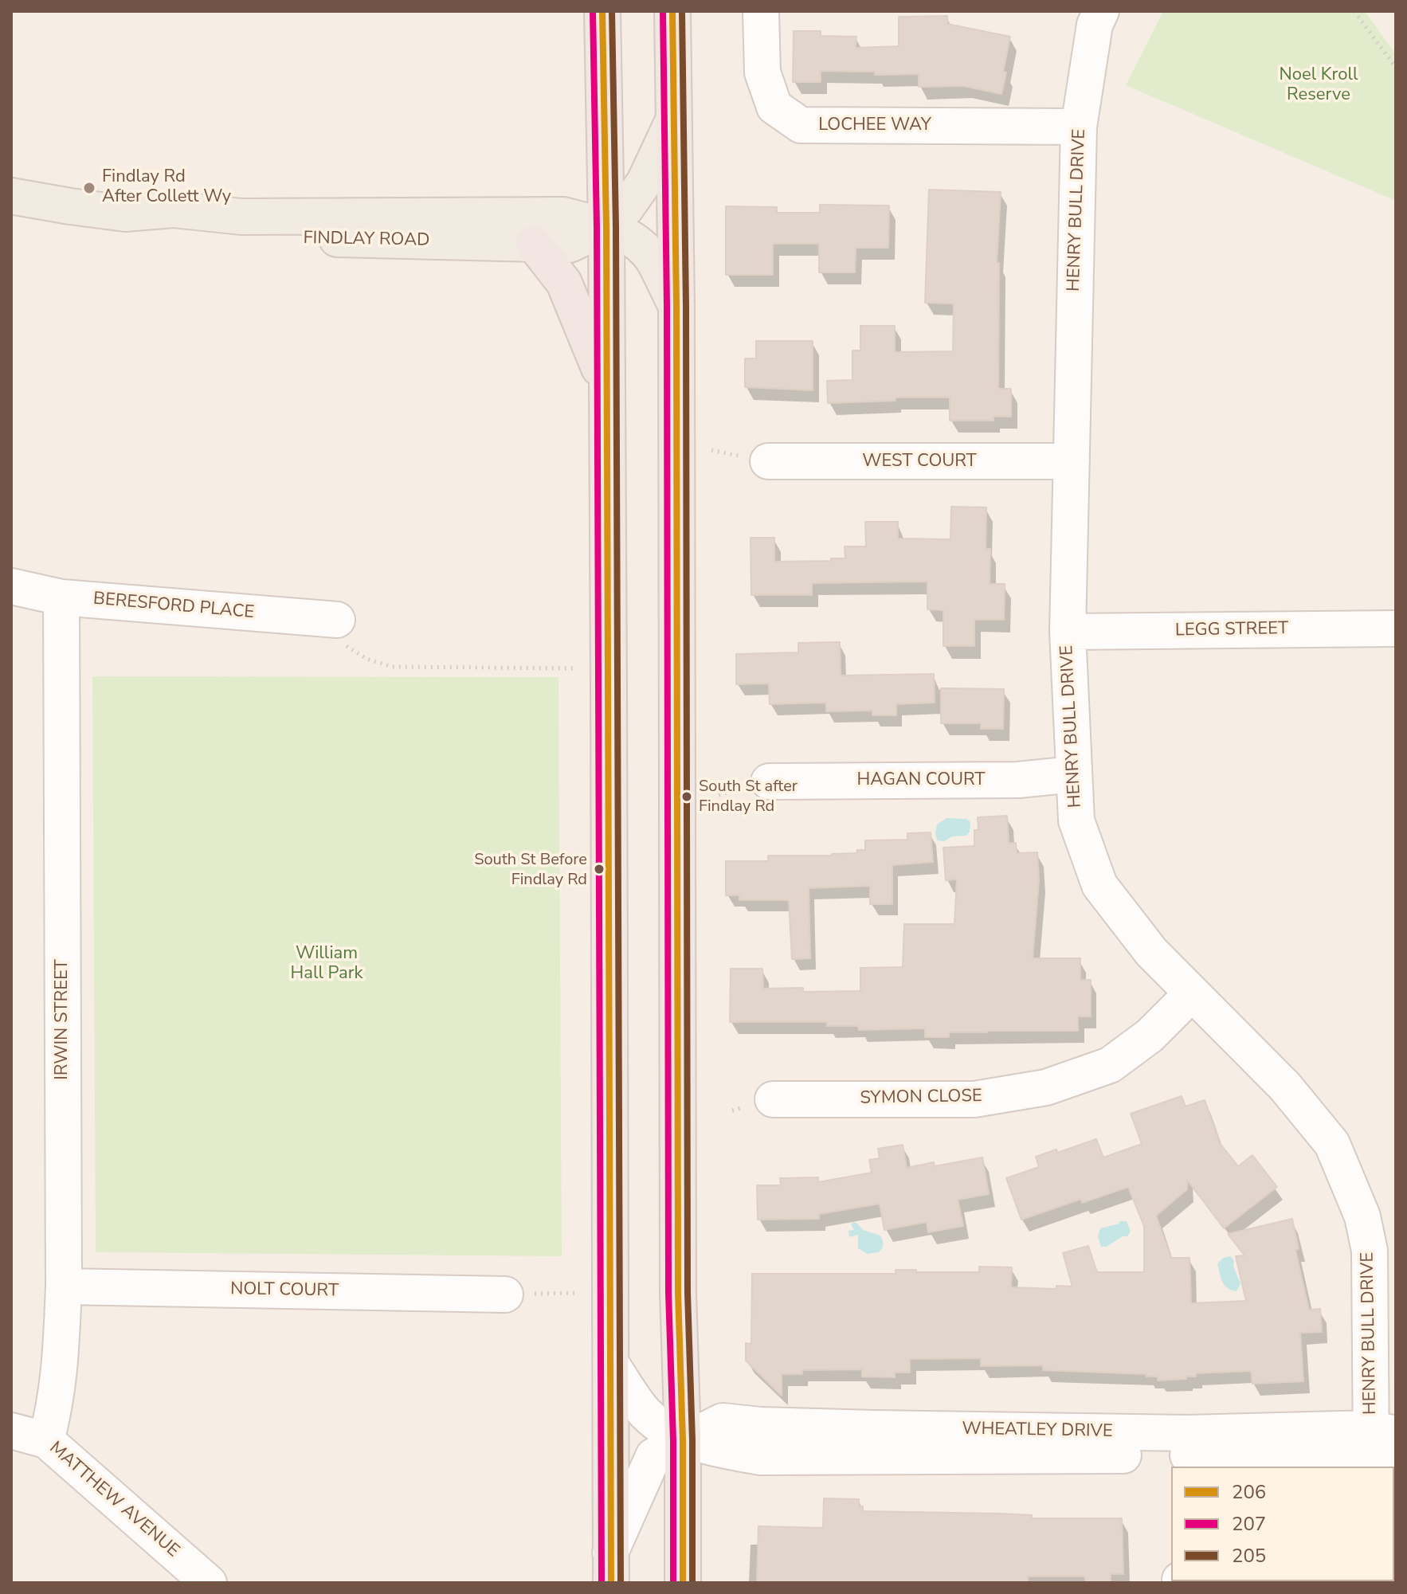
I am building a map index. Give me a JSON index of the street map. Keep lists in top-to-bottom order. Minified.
{"streets":{"main road":["FINDLAY ROAD"],"street":["LOCHEE WAY","HENRY BULL DRIVE","WEST COURT","BERESFORD PLACE","LEGG STREET","HAGAN COURT","IRWIN STREET","SYMON CLOSE","NOLT COURT","WHEATLEY DRIVE","MATTHEW AVENUE"]},"crossings":[["LOCHEE WAY","HENRY BULL DRIVE"],["HENRY BULL DRIVE","WEST COURT"],["HENRY BULL DRIVE","LEGG STREET"],["HENRY BULL DRIVE","HAGAN COURT"],["HENRY BULL DRIVE","SYMON CLOSE"],["HENRY BULL DRIVE","WHEATLEY DRIVE"],["BERESFORD PLACE","IRWIN STREET"],["IRWIN STREET","NOLT COURT"],["IRWIN STREET","MATTHEW AVENUE"]],"parks":["Noel Kroll Reserve","William Hall Park"],"places":["Findlay Rd After Collett Wy","South St after Findlay Rd","South St Before Findlay Rd"],"lines":["transit line 206","transit line 207","transit line 205"],"legend":["206","207","205"]}
